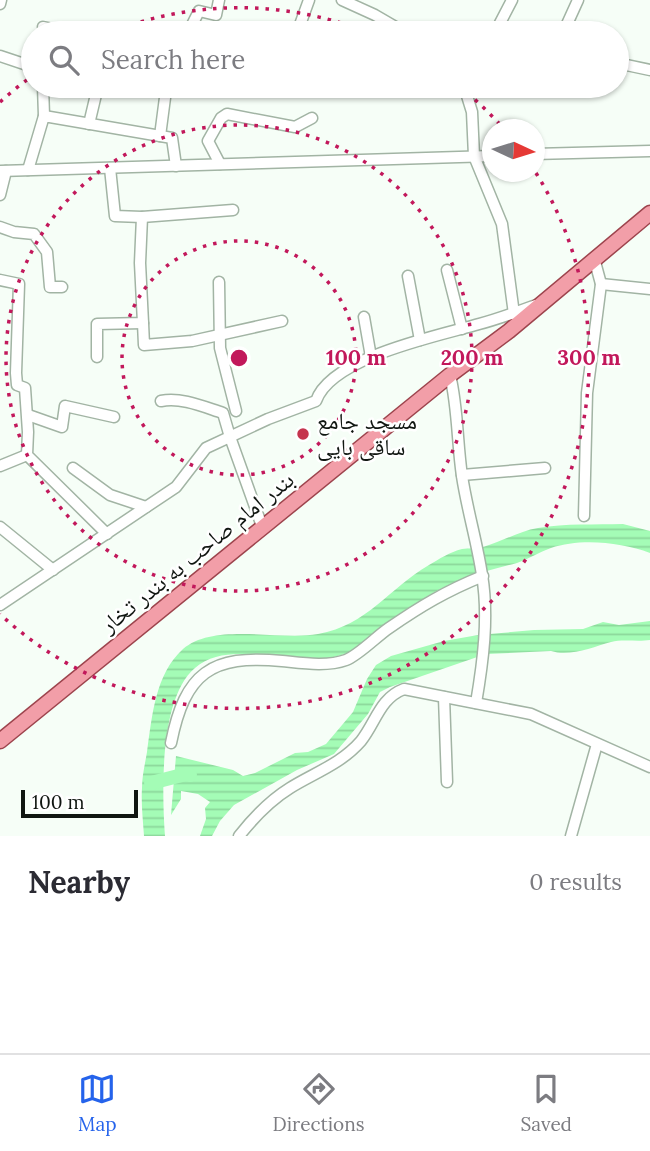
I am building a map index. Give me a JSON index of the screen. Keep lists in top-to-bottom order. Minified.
{"streets":{"main road":["بندر امام صاحب به بندر تخار"]},"places":["مسجد جامع ساقی بایی"],"scale_bar":"100 m","north":"right","page":{"search":"Search here","scale":"100 m","heading":["Nearby","0 results"],"nav":["Map","Directions","Saved"]},"rings":["100 m","200 m","300 m"]}
